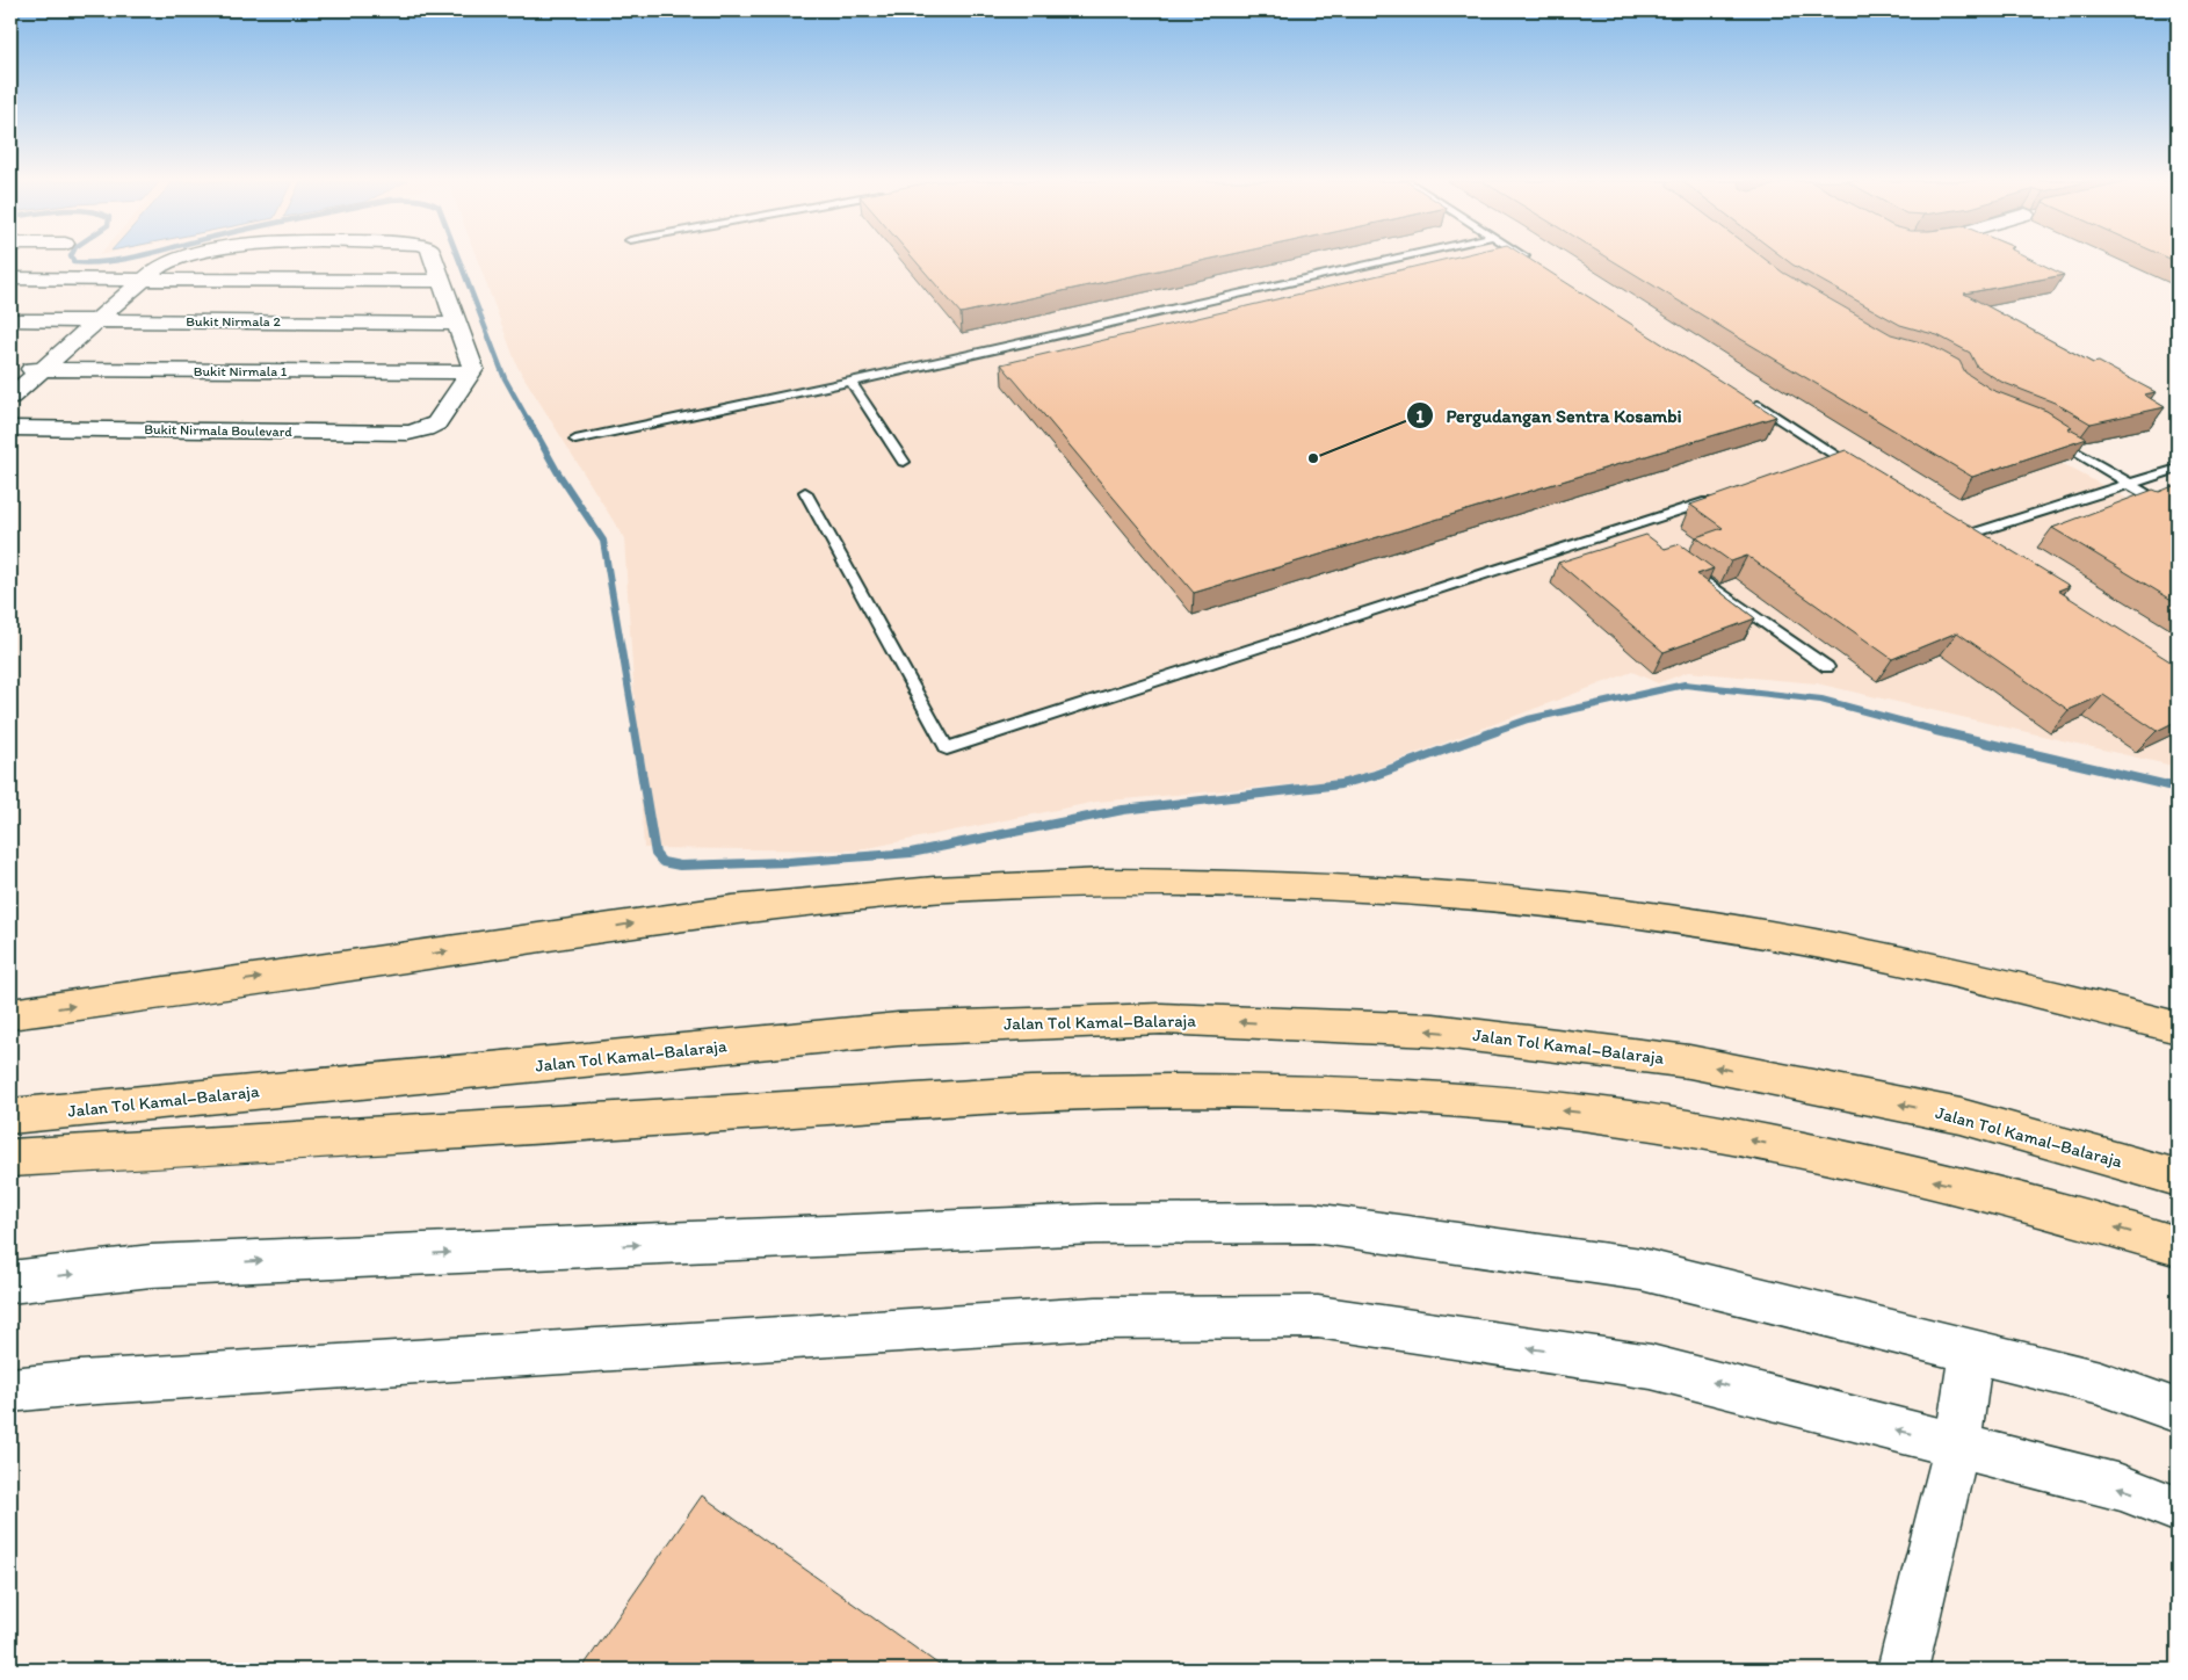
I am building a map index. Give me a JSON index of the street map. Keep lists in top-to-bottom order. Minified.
{"streets":{"highway":["Jalan Tol Kamal–Balaraja"],"street":["Bukit Nirmala 2","Bukit Nirmala 1","Bukit Nirmala Boulevard"]},"crossings":[["Bukit Nirmala 1","Bukit Nirmala Boulevard"]],"places":["Pergudangan Sentra Kosambi"]}
